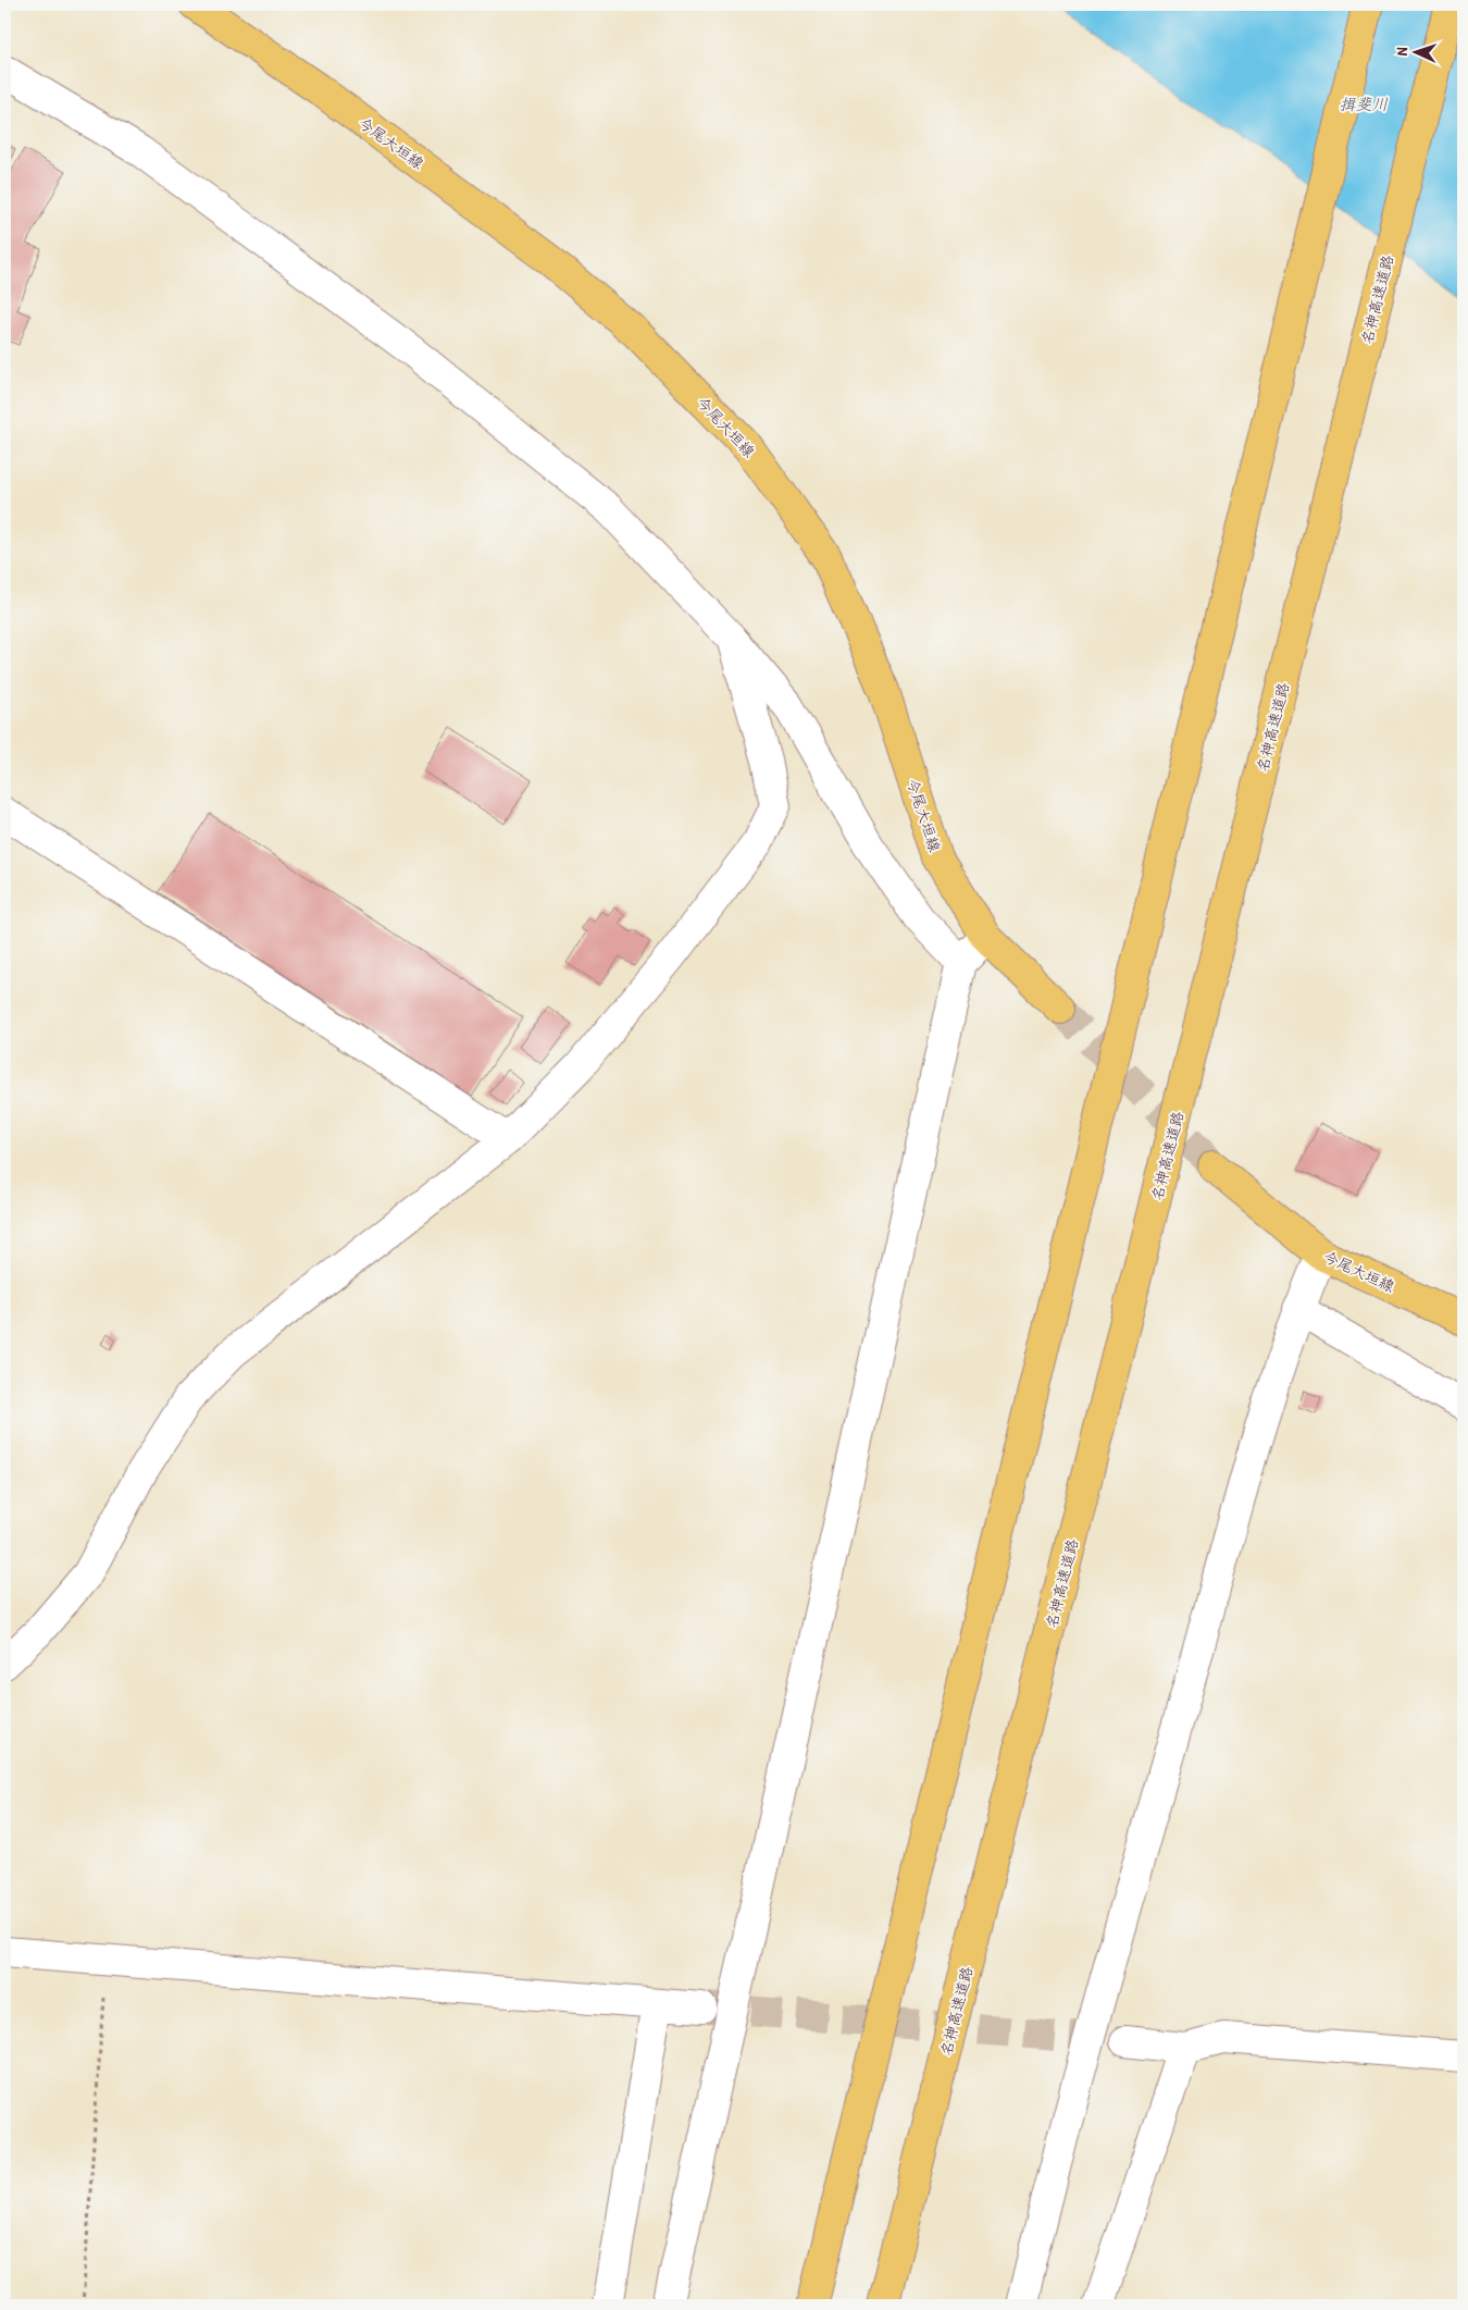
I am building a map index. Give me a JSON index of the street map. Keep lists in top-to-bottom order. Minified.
{"streets":{"main road":["今尾大垣線","名神高速道路"]},"water":["揖斐川"],"north":"left"}
